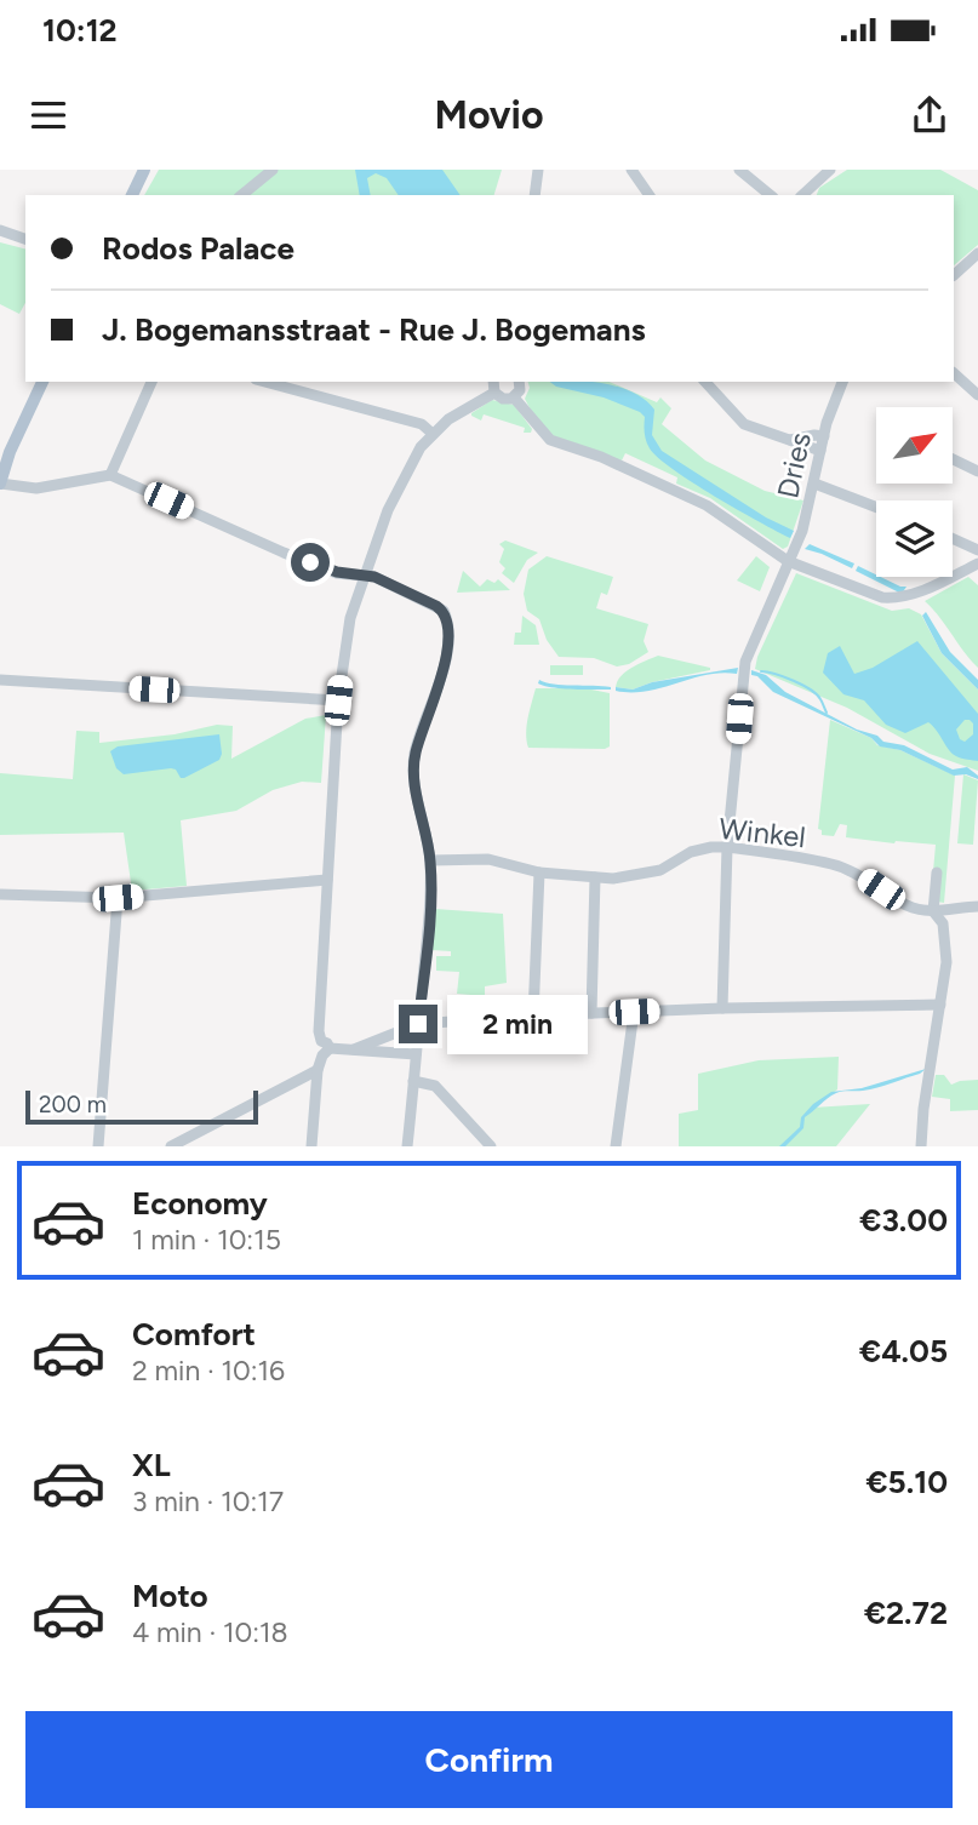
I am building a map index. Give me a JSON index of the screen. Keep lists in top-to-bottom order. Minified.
{"streets":{"street":["Dries","Winkel"]},"crossings":[["Dries","Winkel"]],"scale_bar":"200 m","north":"top right","page":{"status":"10:12","header":"Movio","banner":["Rodos Palace","J. Bogemansstraat - Rue J. Bogemans"],"bubble":"2 min","scale":"200 m","list":[{"name":"Economy","note":"1 min · 10:15","value":"€3.00"},{"name":"Comfort","note":"2 min · 10:16","value":"€4.05"},{"name":"XL","note":"3 min · 10:17","value":"€5.10"},{"name":"Moto","note":"4 min · 10:18","value":"€2.72"}],"buttons":"Confirm"}}
